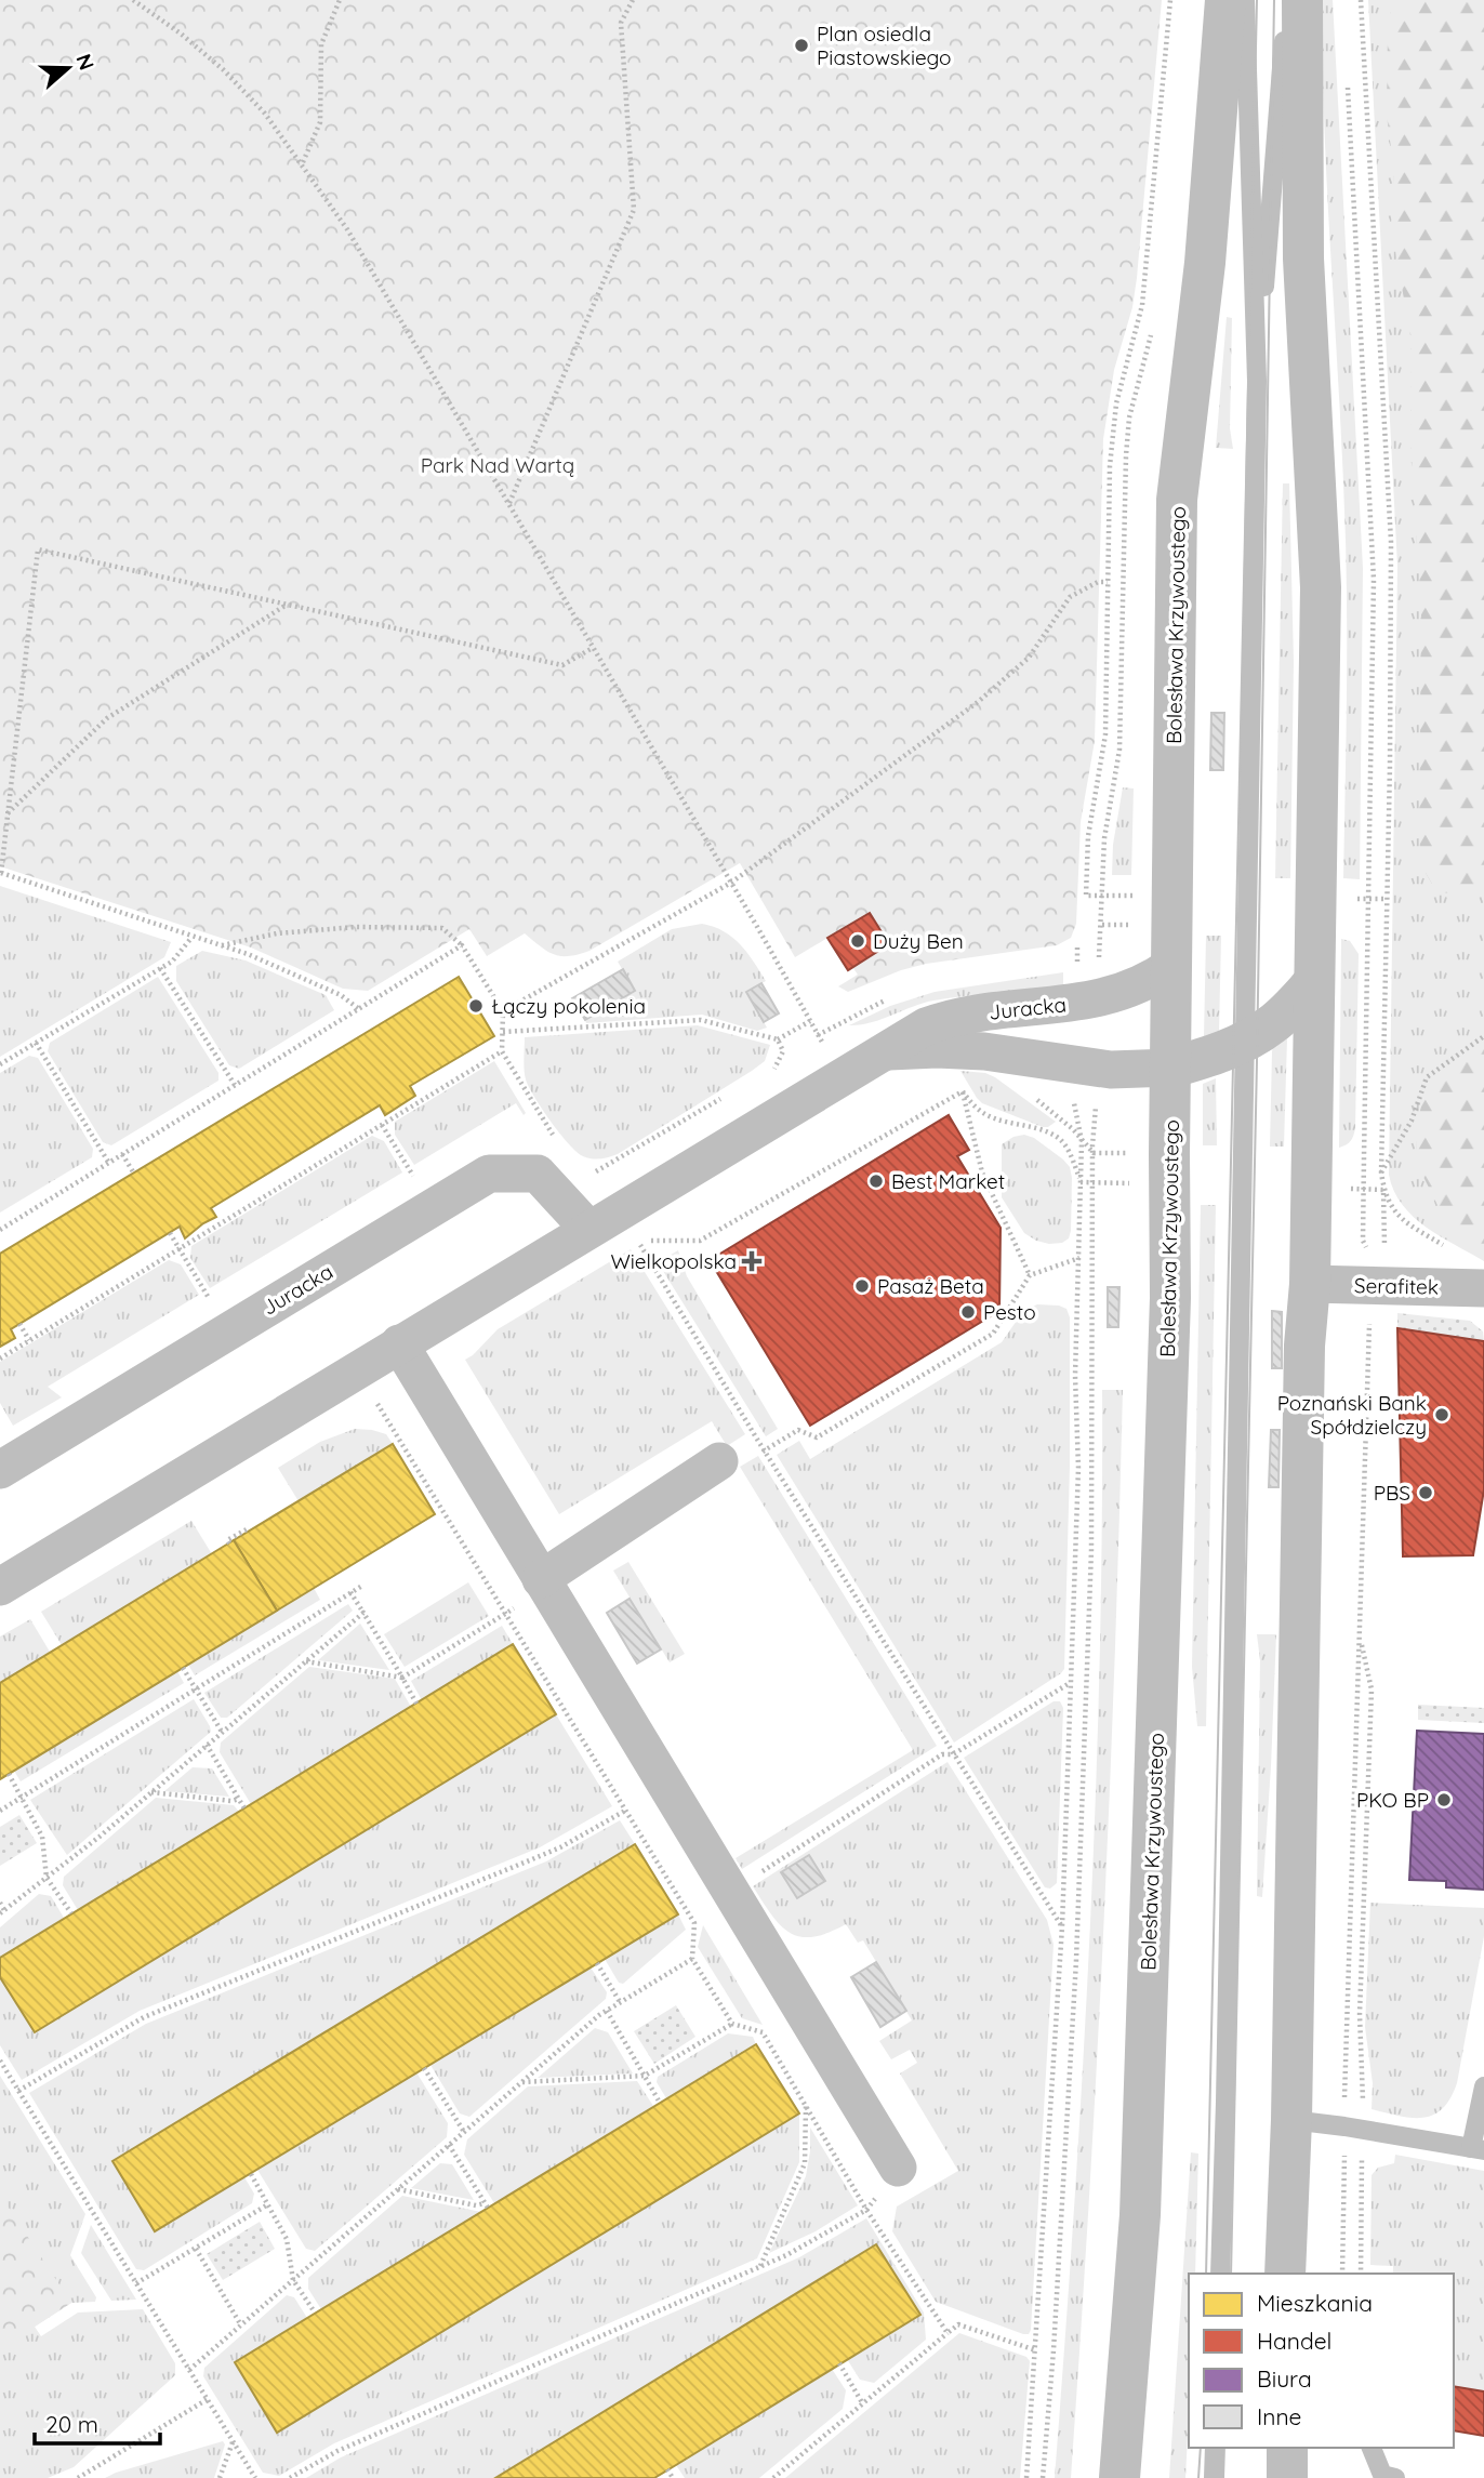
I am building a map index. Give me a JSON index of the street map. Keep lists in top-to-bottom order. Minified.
{"streets":{"street":["Bolesława Krzywoustego","Juracka","Serafitek"]},"crossings":[["Bolesława Krzywoustego","Juracka"]],"parks":["Park Nad Wartą"],"places":{"other":["Plan osiedla Piastowskiego","Duży Ben","Łączy pokolenia","Best Market","Pasaż Beta","Pesto","Poznański Bank Spółdzielczy","PBS","PKO BP"],"health":["Wielkopolska"]},"legend":["Mieszkania","Handel","Biura","Inne"],"scale_bar":"20 m","north":"right"}
